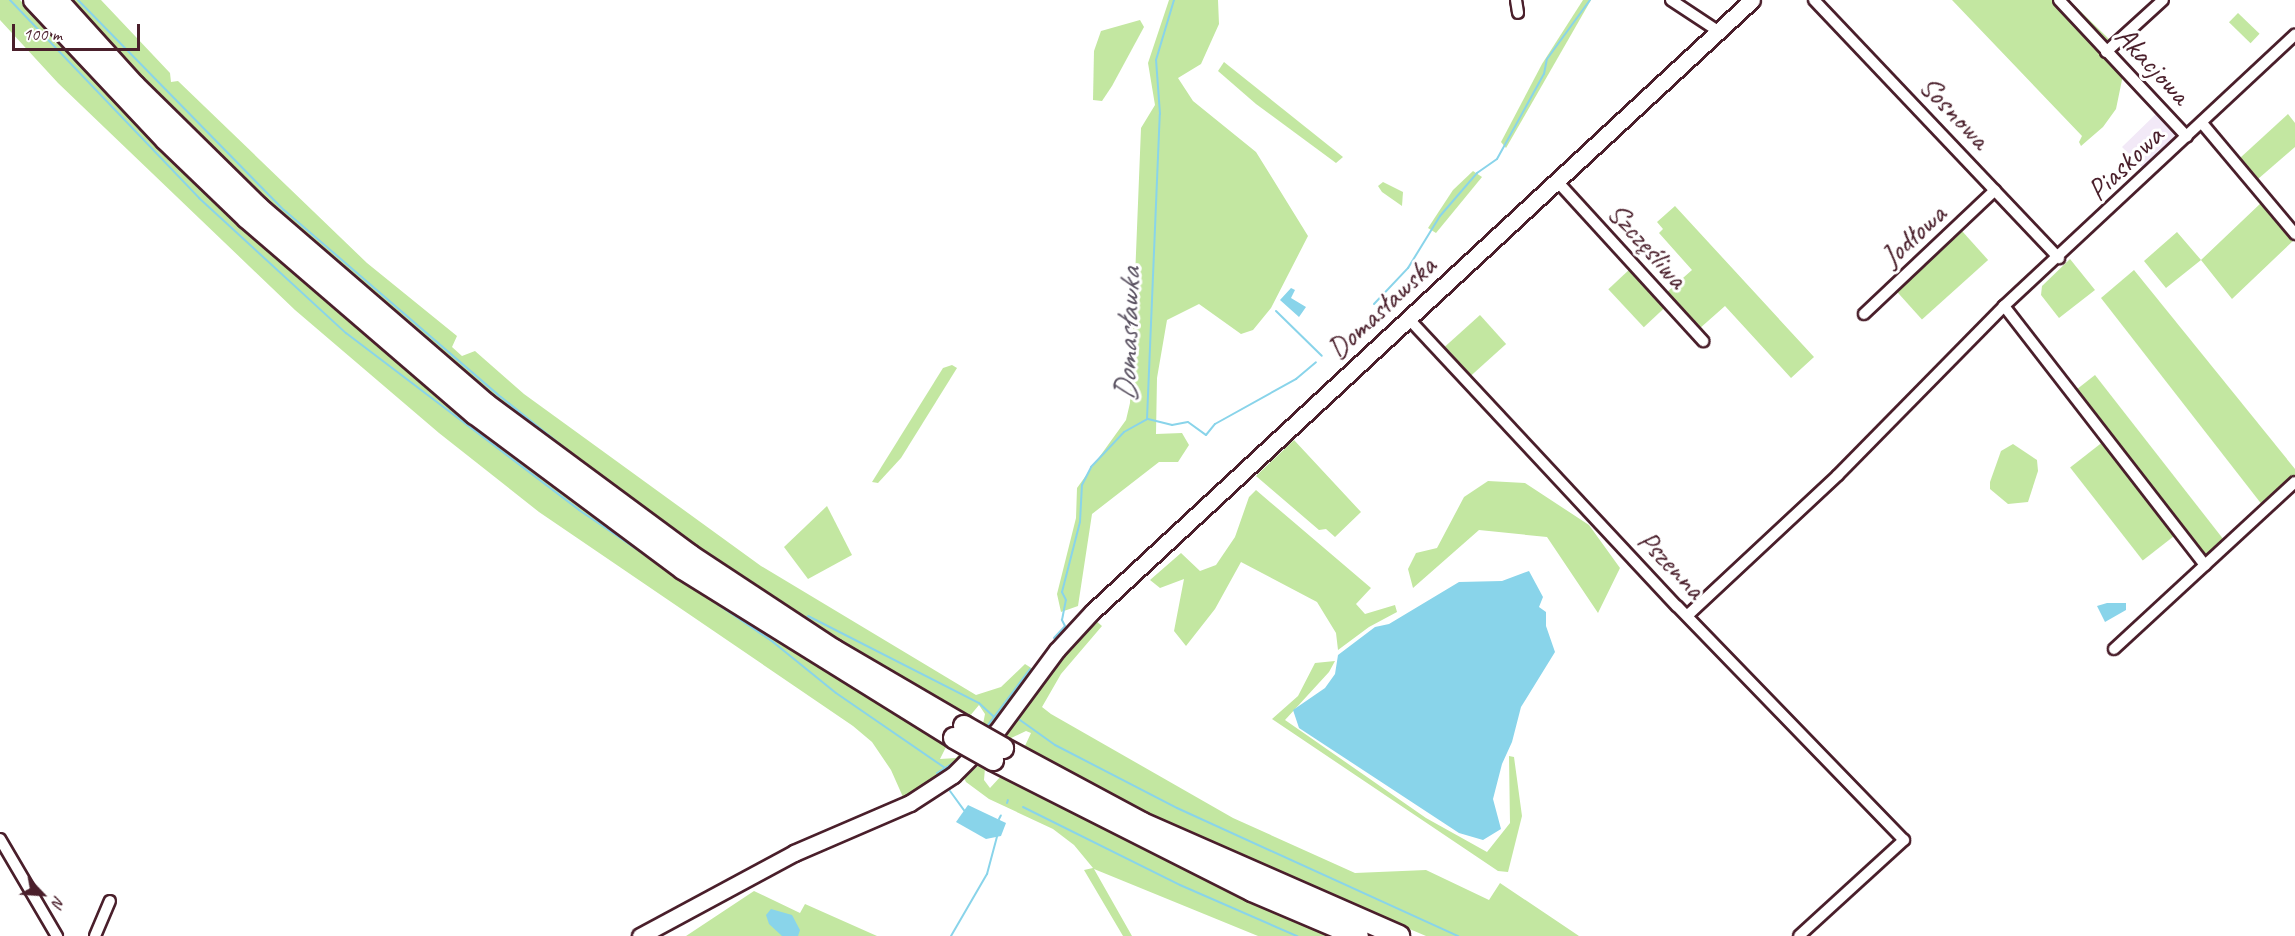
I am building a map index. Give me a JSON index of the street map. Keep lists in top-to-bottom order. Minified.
{"streets":{"street":["Akacjowa","Sosnowa","Piaskowa","Jodłowa","Szczęśliwa","Domasławska","Pszenna"]},"crossings":[["Akacjowa","Piaskowa"],["Sosnowa","Piaskowa"],["Sosnowa","Jodłowa"],["Piaskowa","Pszenna"],["Szczęśliwa","Domasławska"],["Domasławska","Pszenna"]],"water":["Domasławka"],"scale_bar":"100 m","north":"bottom right"}
